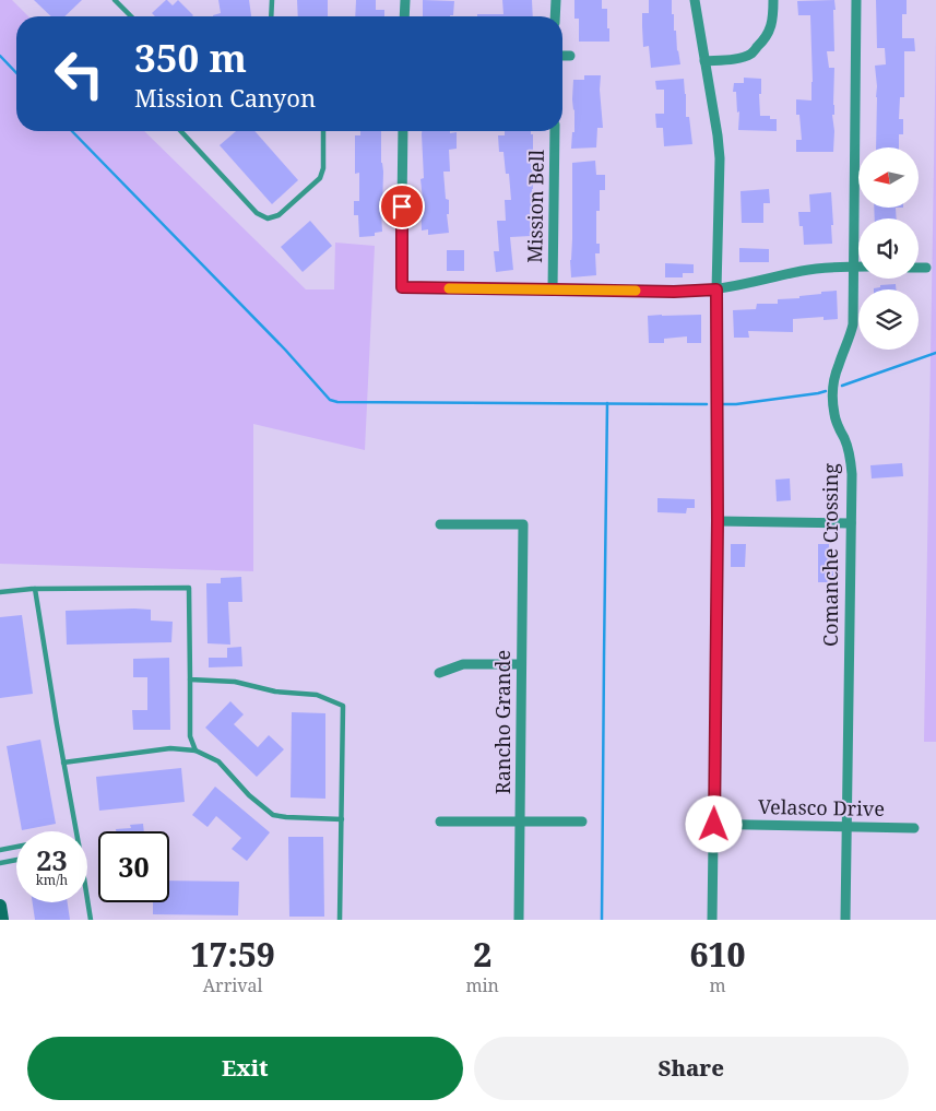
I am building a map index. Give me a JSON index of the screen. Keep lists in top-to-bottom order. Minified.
{"streets":{"street":["Mission Bell","Comanche Crossing","Rancho Grande","Velasco Drive"]},"crossings":[["Comanche Crossing","Velasco Drive"]],"north":"left","page":{"turn":["350 m","Mission Canyon"],"speed":"23 km/h","limit":"30","eta":["17:59","Arrival","2","min","610","m"],"buttons":["Exit","Share"]}}
